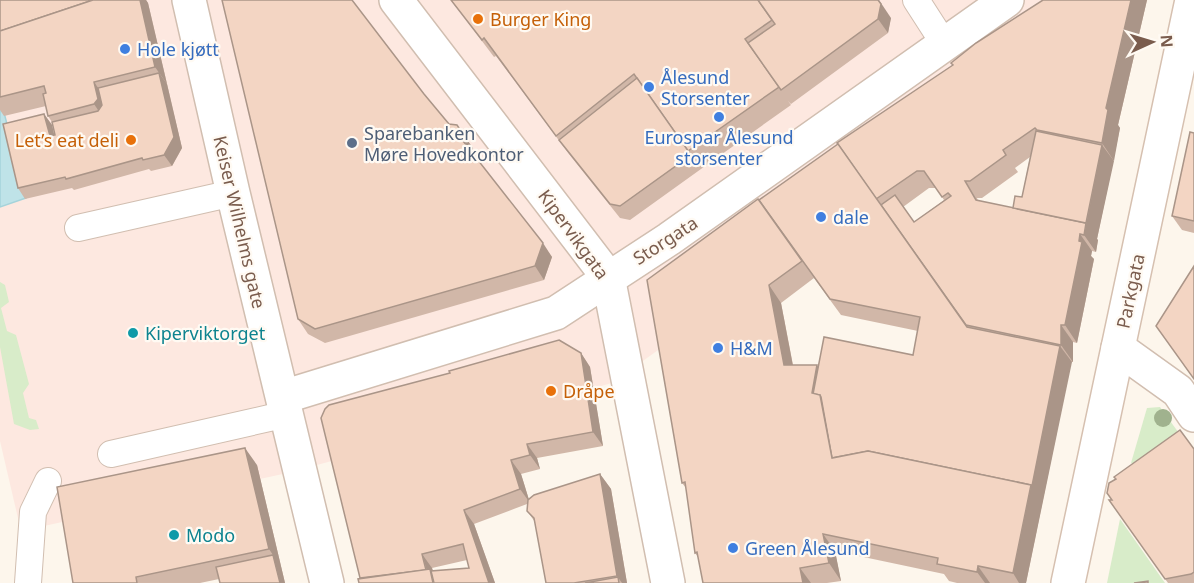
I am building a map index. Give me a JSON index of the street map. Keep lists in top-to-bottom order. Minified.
{"streets":{"street":["Keiser Wilhelms gate","Kipervikgata","Storgata","Parkgata"]},"crossings":[["Keiser Wilhelms gate","Storgata"],["Kipervikgata","Storgata"]],"places":["Burger King","Hole kjøtt","Ålesund Storsenter","Eurospar Ålesund storsenter","Let’s eat deli","Sparebanken Møre Hovedkontor","dale","Kiperviktorget","H&M","Dråpe","Modo","Green Ålesund"],"north":"right"}
